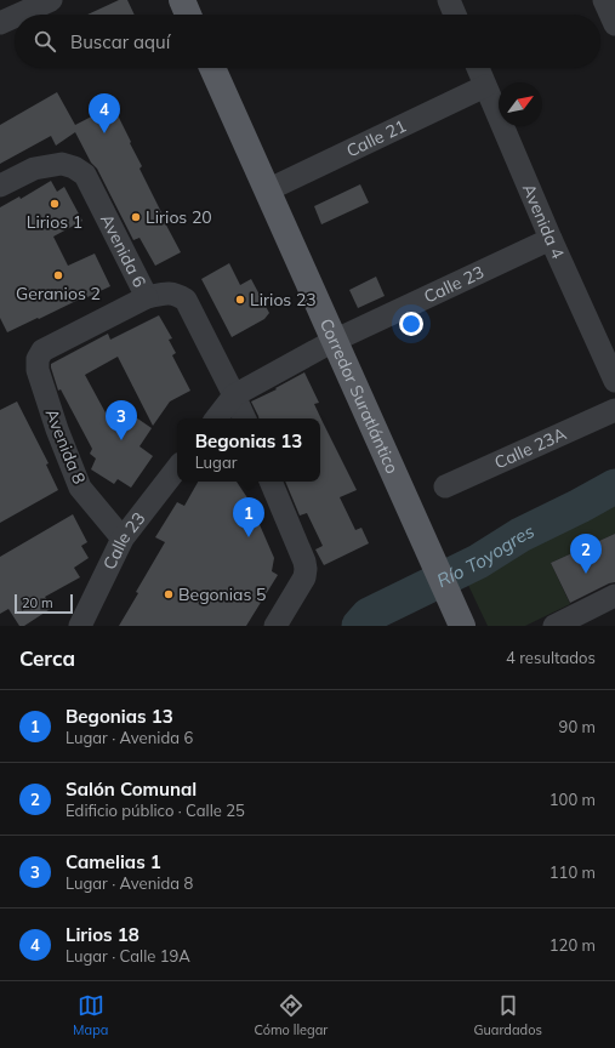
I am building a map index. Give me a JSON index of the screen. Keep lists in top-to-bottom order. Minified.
{"streets":{"main road":["Corredor Suratlántico"],"street":["Calle 21","Avenida 4","Avenida 6","Calle 23","Avenida 8","Calle 23A"]},"crossings":[["Calle 21","Avenida 4"],["Calle 21","Corredor Suratlántico"],["Avenida 4","Calle 23"],["Avenida 6","Calle 23"],["Avenida 6","Avenida 8"],["Calle 23","Corredor Suratlántico"],["Calle 23","Avenida 8"]],"water":["Río Toyogres"],"places":["Lirios 1","Lirios 20","Geranios 2","Lirios 23","Begonias 5"],"scale_bar":"20 m","north":"top right","page":{"search":"Buscar aquí","pins":["4","3","1","2"],"popup":["Begonias 13","Lugar"],"scale":"20 m","heading":["Cerca","4 resultados"],"list":[{"mark":"1","name":"Begonias 13","note":"Lugar · Avenida 6","value":"90 m"},{"mark":"2","name":"Salón Comunal","note":"Edificio público · Calle 25","value":"100 m"},{"mark":"3","name":"Camelias 1","note":"Lugar · Avenida 8","value":"110 m"},{"mark":"4","name":"Lirios 18","note":"Lugar · Calle 19A","value":"120 m"}],"nav":["Mapa","Cómo llegar","Guardados"]}}
